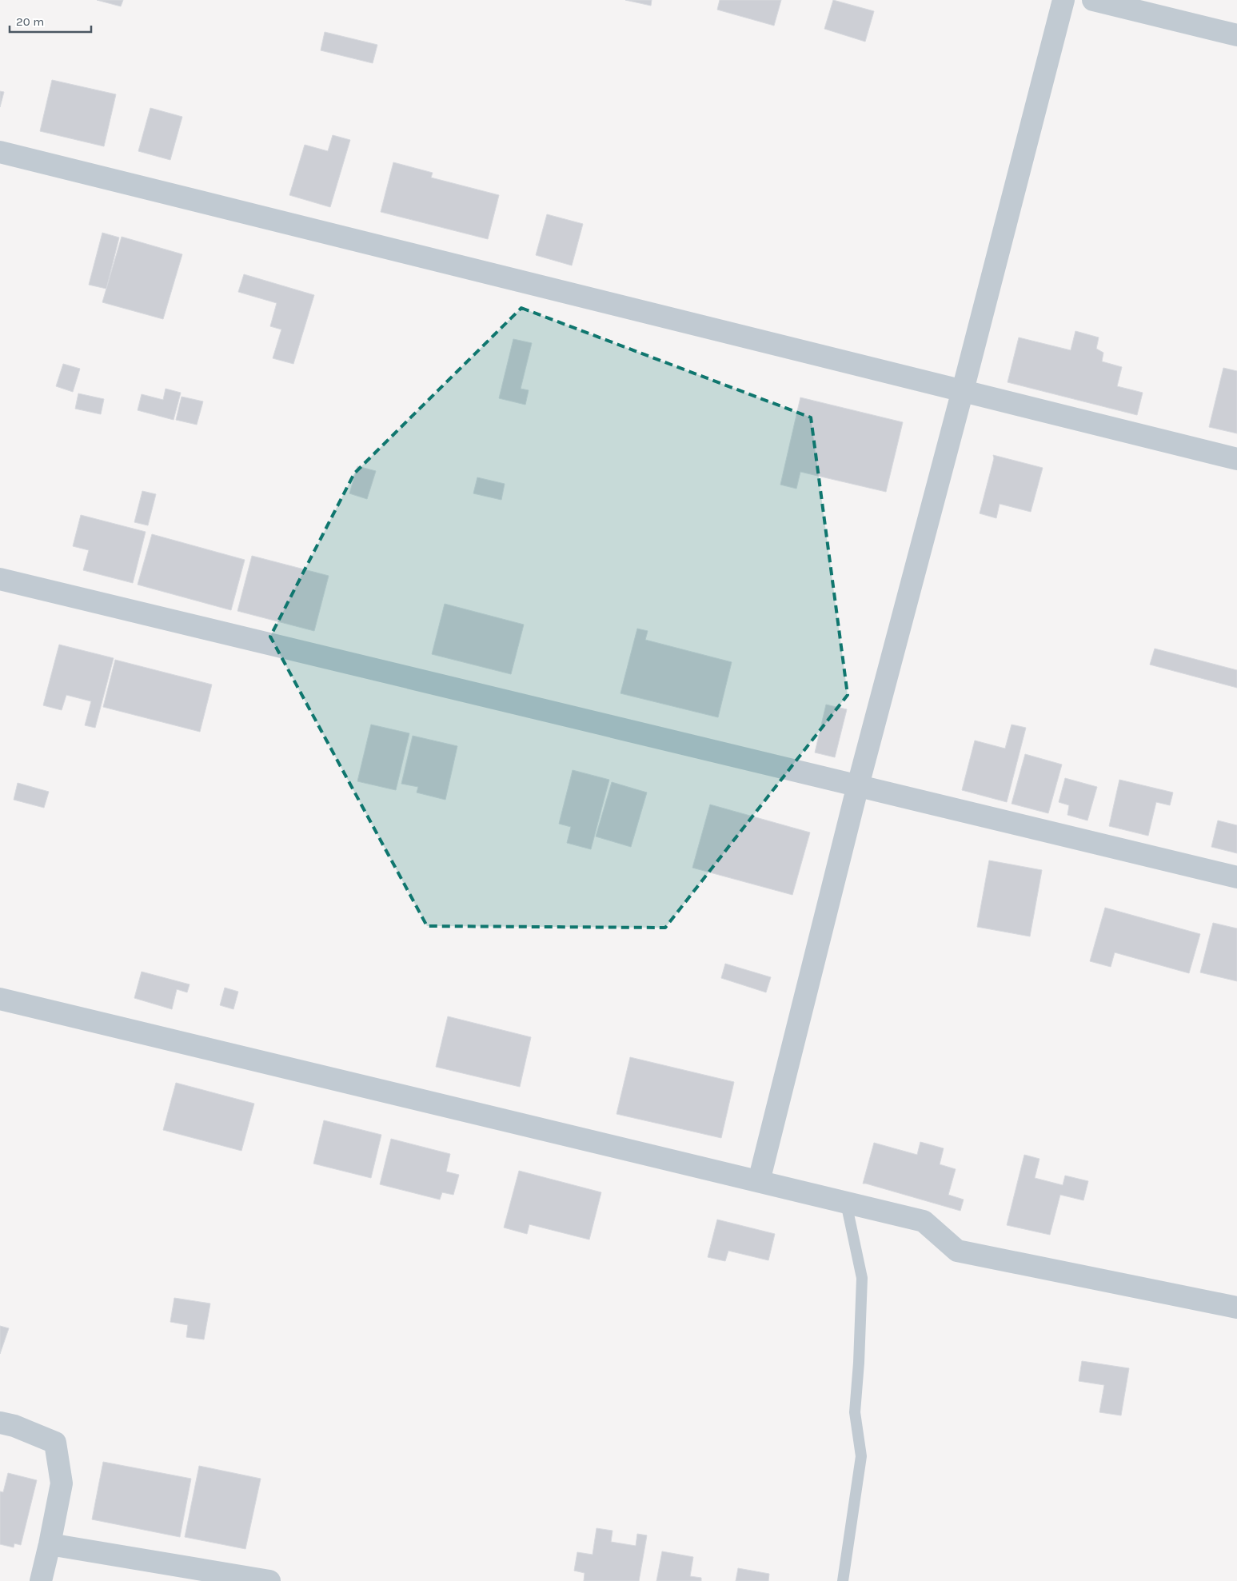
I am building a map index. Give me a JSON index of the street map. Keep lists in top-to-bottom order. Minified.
{"scale_bar":"20 m"}
